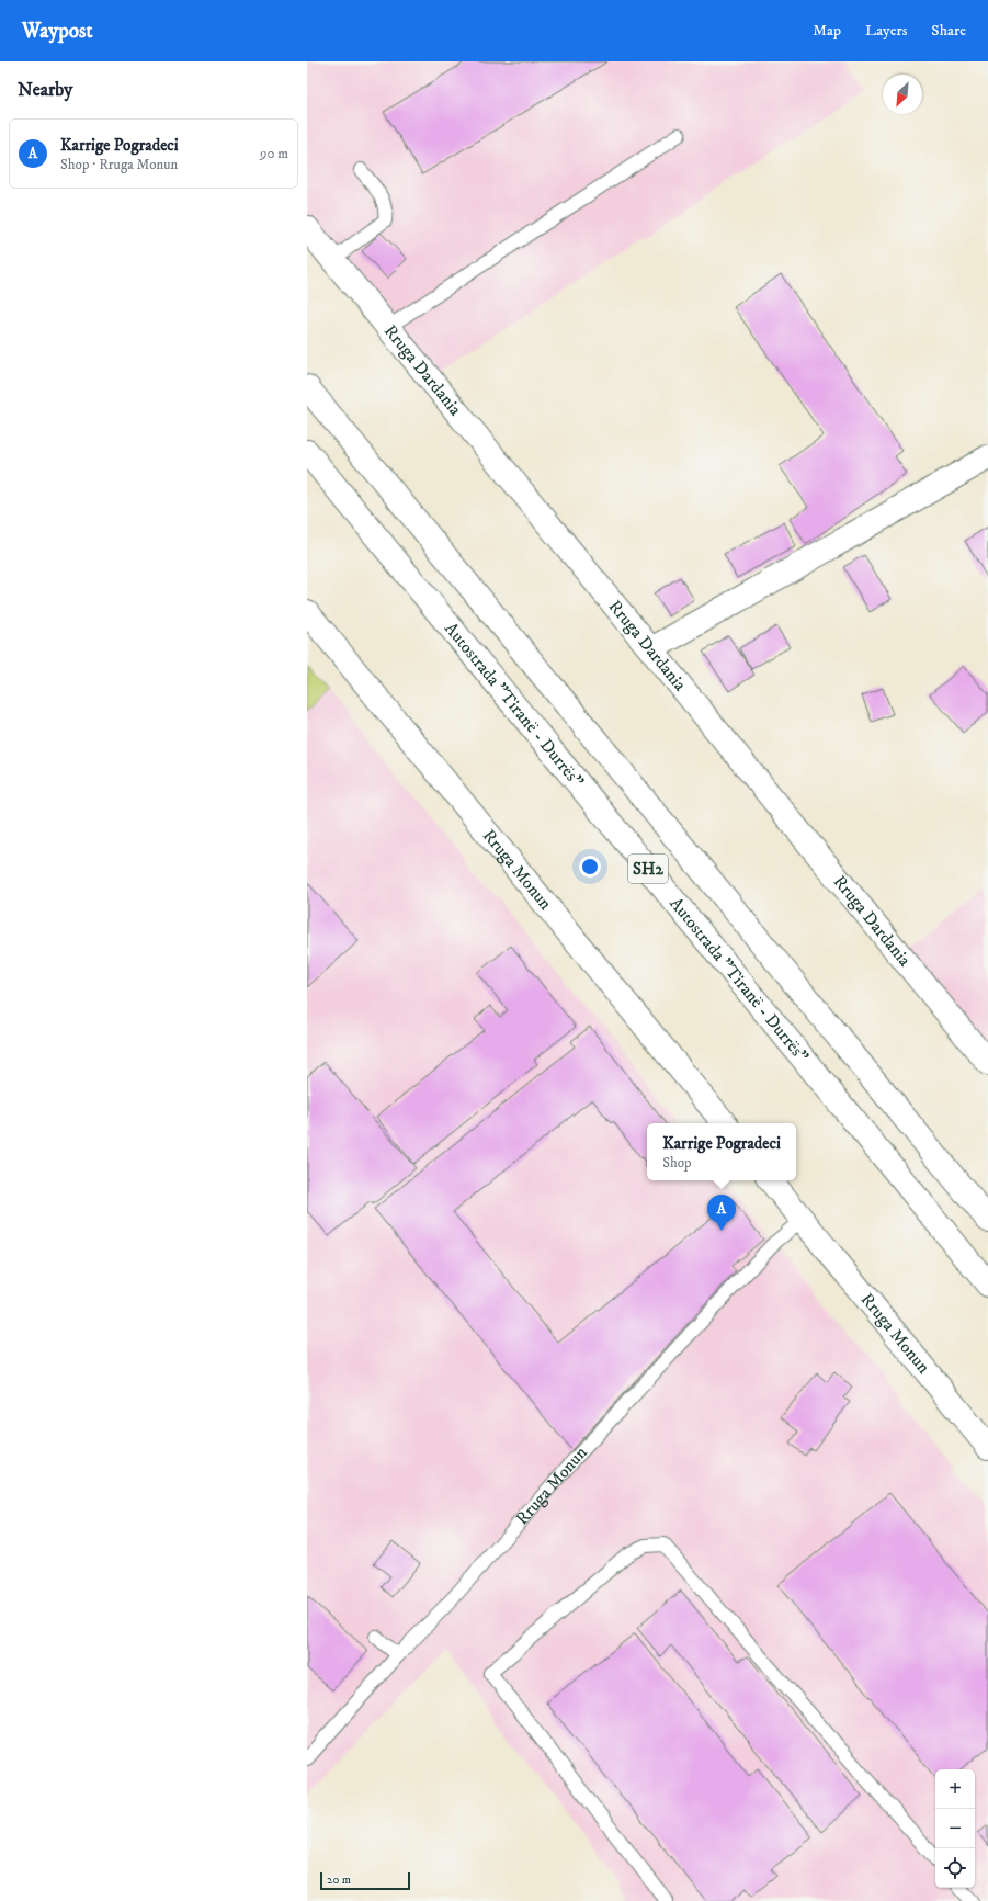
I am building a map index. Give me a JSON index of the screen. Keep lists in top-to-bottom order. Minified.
{"streets":{"main road":["Rruga Dardania","Autostrada \"Tiranë - Durrës\"","Rruga Monun","SH2"]},"scale_bar":"20 m","north":"bottom left","page":{"header":"Waypost","nav":["Map","Layers","Share"],"heading":"Nearby","list":[{"mark":"A","name":"Karrige Pogradeci","note":"Shop · Rruga Monun","value":"90 m"}],"popup":["Karrige Pogradeci","Shop"],"pins":"A","map_buttons":["+","−"],"scale":"20 m"}}
